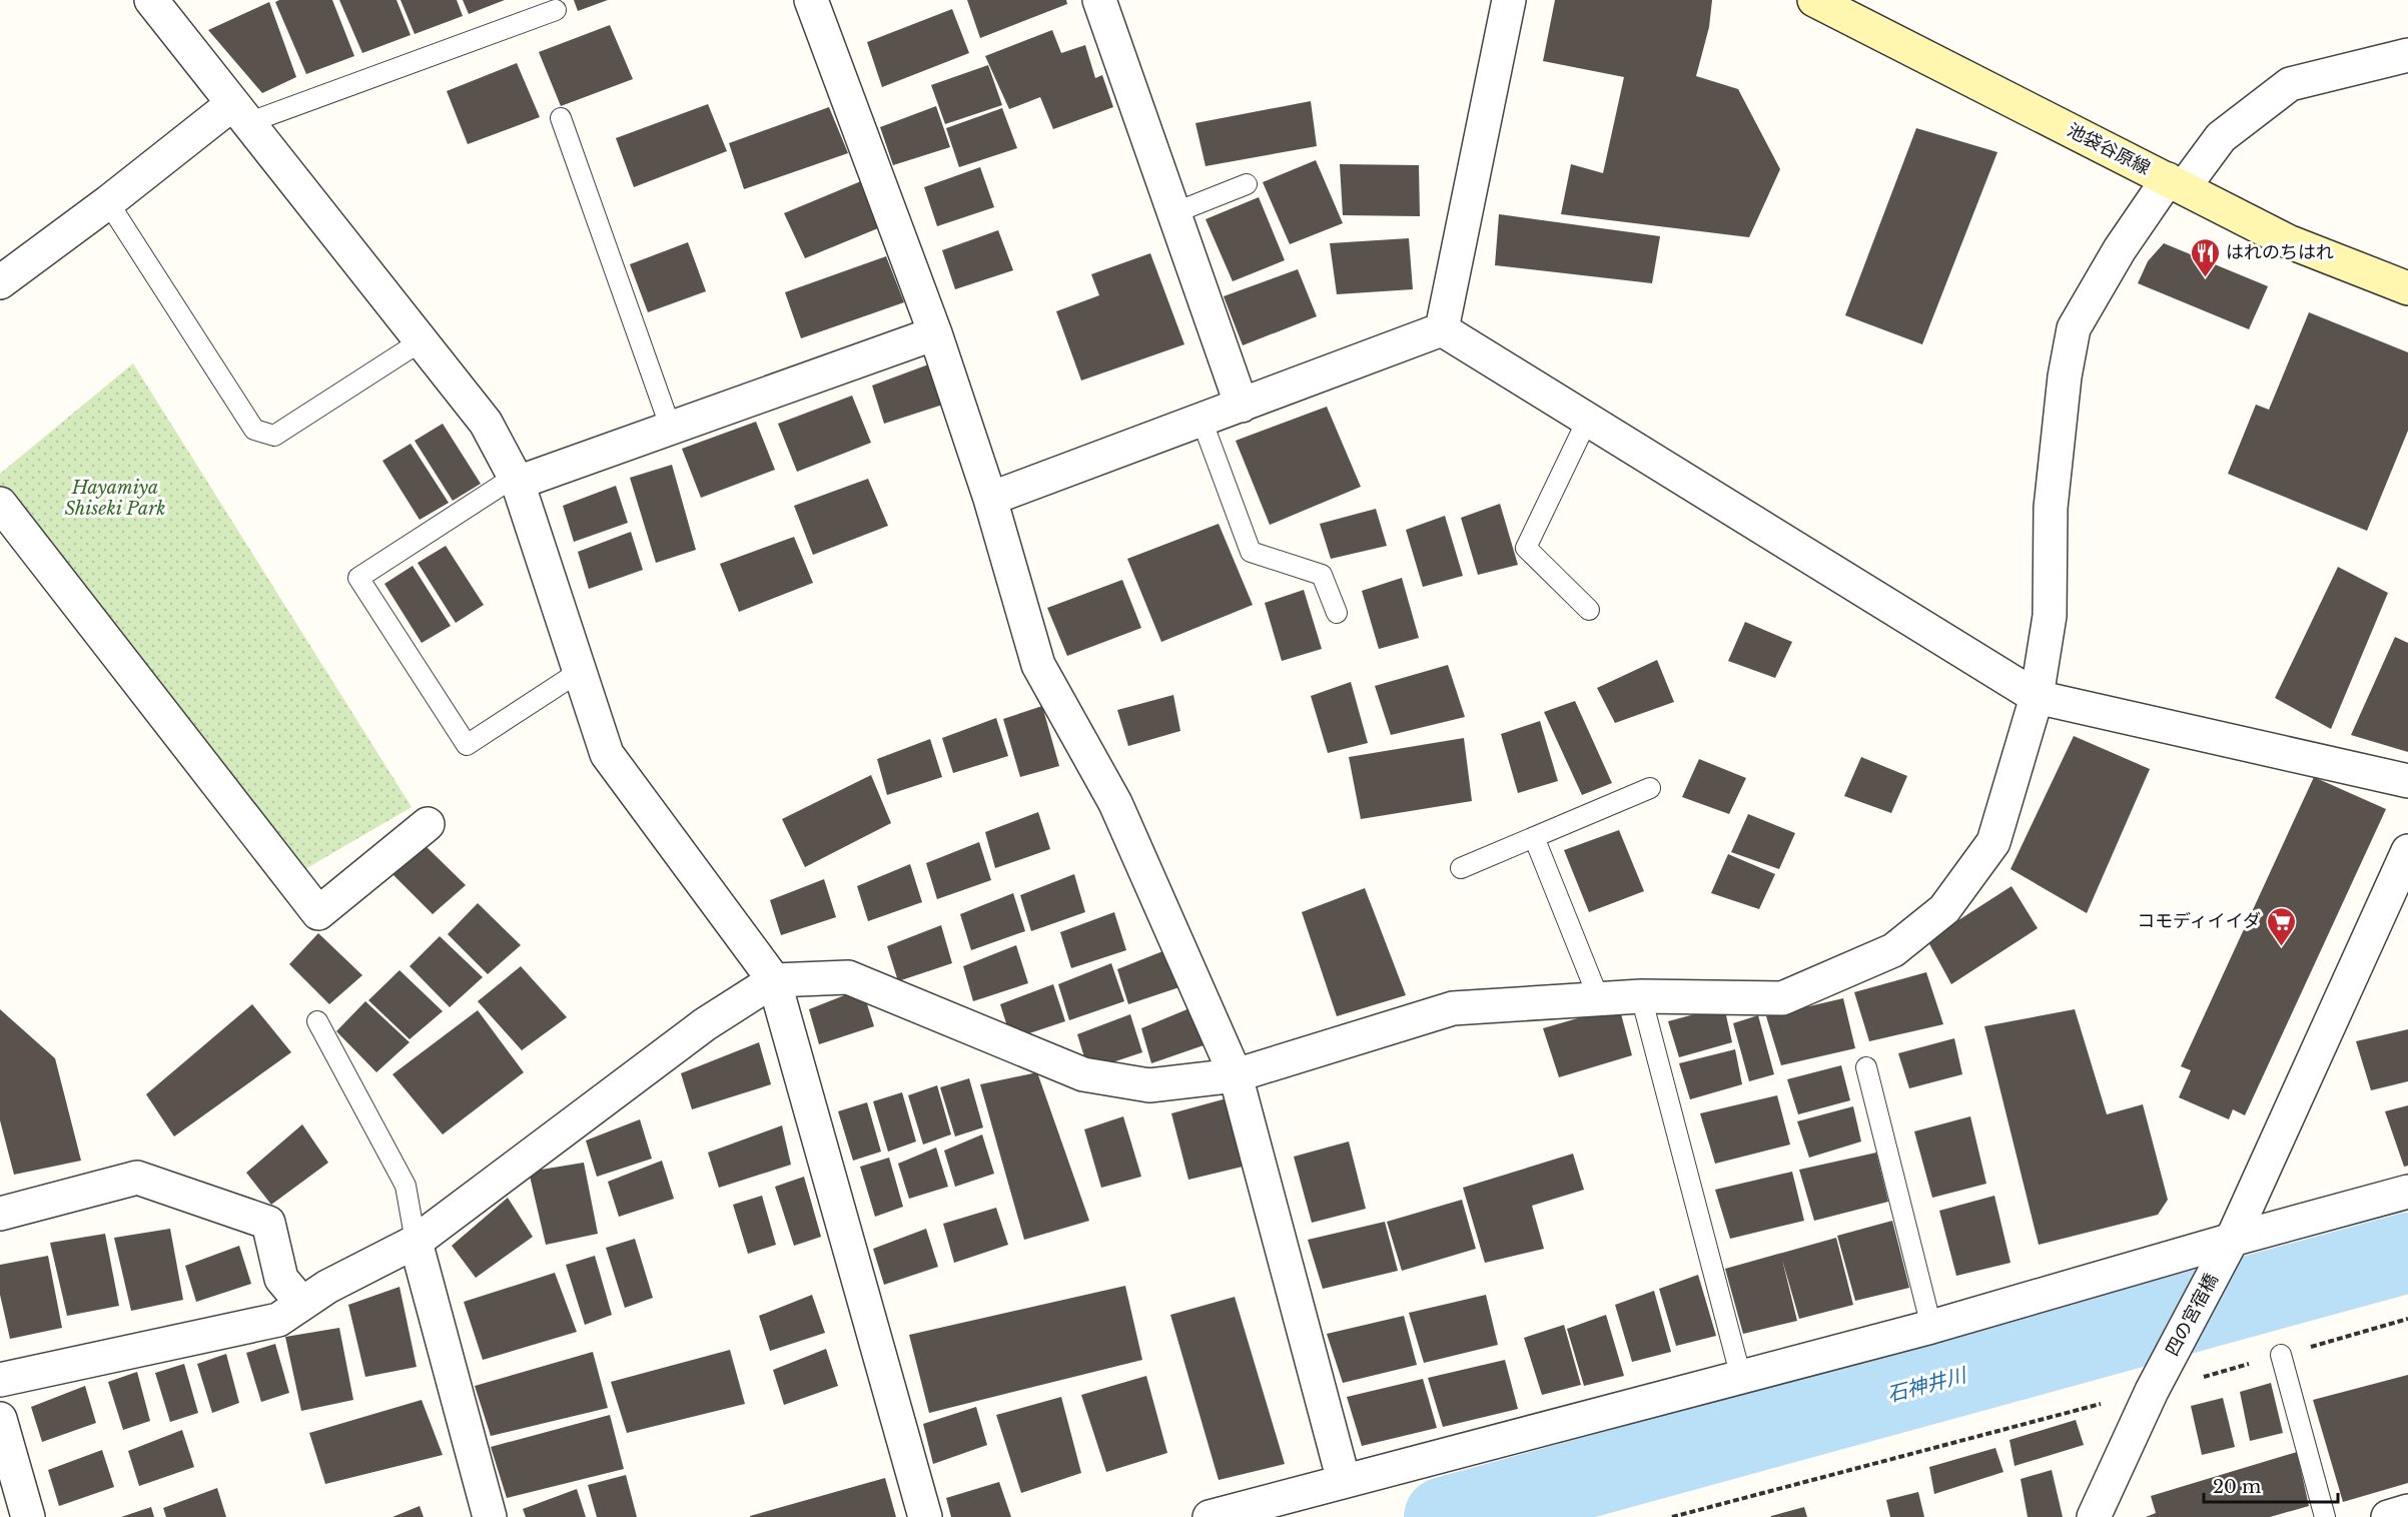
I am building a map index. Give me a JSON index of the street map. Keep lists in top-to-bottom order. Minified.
{"streets":{"main road":["池袋谷原線"],"street":["四の宮宿橋"]},"water":["石神井川"],"parks":["Hayamiya Shiseki Park"],"places":{"restaurant":["はれのちはれ"],"supermarket":["コモディイイダ"]},"scale_bar":"20 m"}
